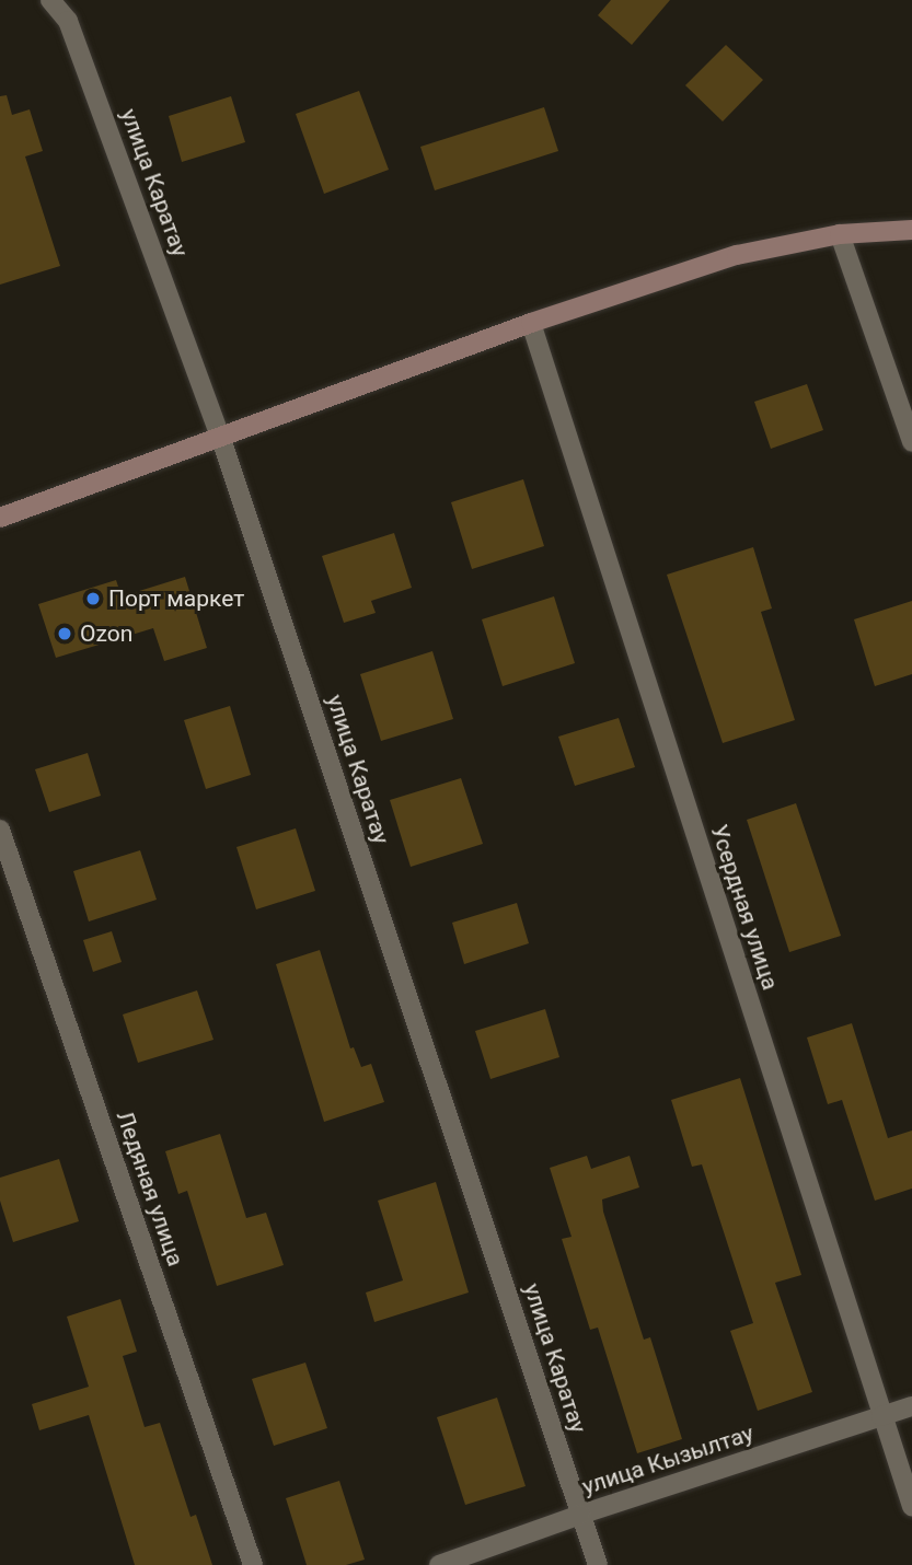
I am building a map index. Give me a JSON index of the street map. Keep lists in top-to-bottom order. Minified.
{"streets":{"street":["улица Каратау","Усердная улица","Ледяная улица","улица Кызылтау"]},"crossings":[["улица Каратау","улица Кызылтау"],["Усердная улица","улица Кызылтау"]],"places":["Порт маркет","Ozon"]}
